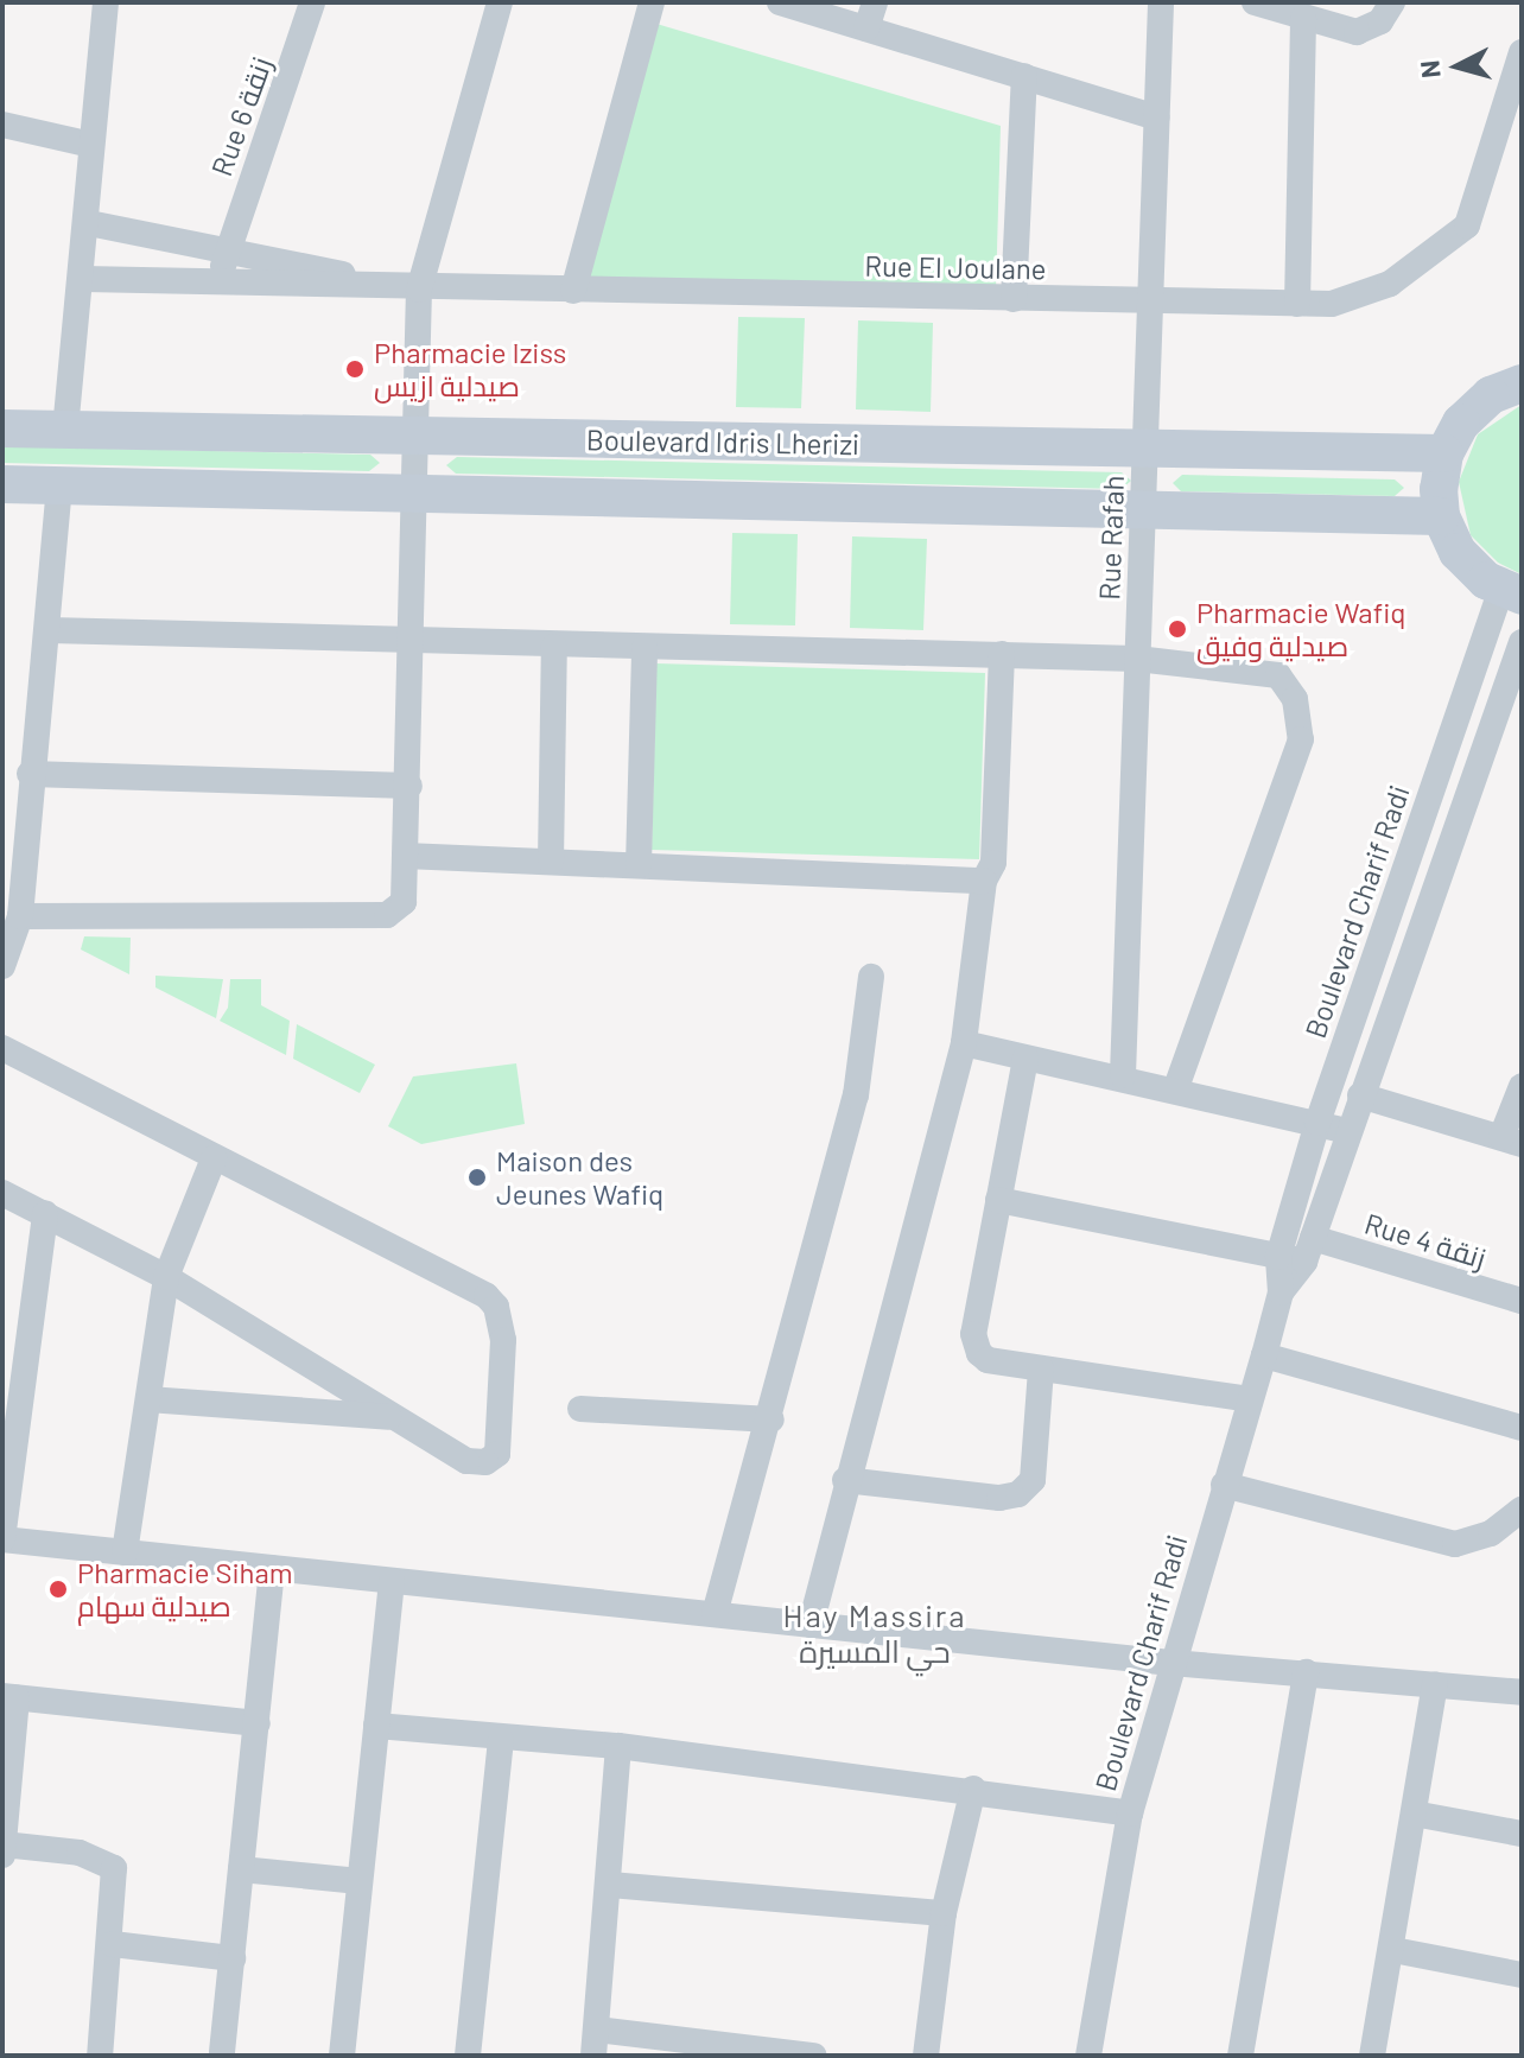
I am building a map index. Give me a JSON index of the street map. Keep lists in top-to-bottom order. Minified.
{"streets":{"main road":["Boulevard Idris Lherizi"],"street":["Rue 6 زنقة","Rue El Joulane","Rue Rafah","Boulevard Charif Radi","Rue 4 زنقة"]},"crossings":[["Rue El Joulane","Rue Rafah"],["Boulevard Idris Lherizi","Rue Rafah"],["Boulevard Charif Radi","Rue 4 زنقة"]],"districts":["Hay Massira حي المسيرة"],"places":["Pharmacie Iziss صيدلية ازيس","Pharmacie Wafiq صيدلية وفيق","Maison des Jeunes Wafiq","Pharmacie Siham صيدلية سهام"],"north":"left"}
